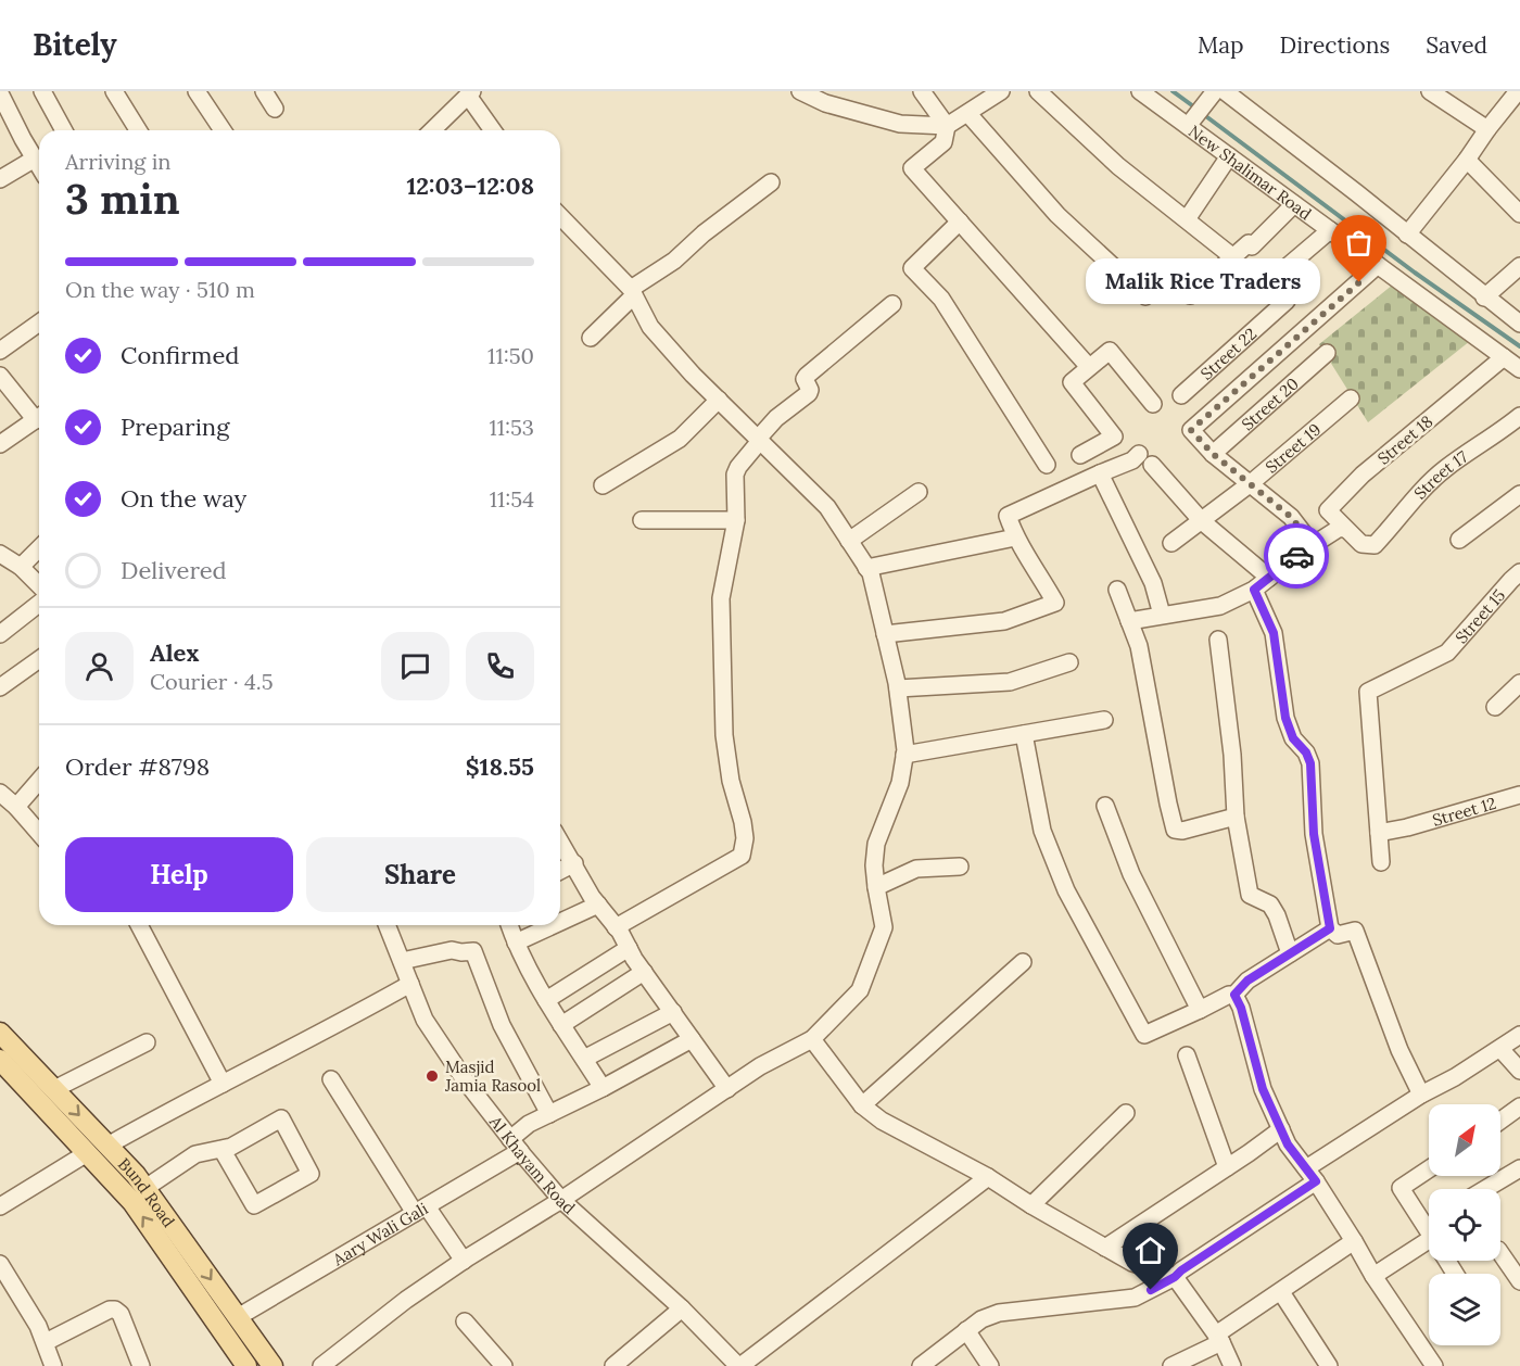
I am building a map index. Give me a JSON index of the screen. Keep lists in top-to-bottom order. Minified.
{"streets":{"main road":["Bund Road"],"street":["New Shalimar Road","Street 22","Street 20","Street 18","Street 19","Street 17","Street 15","Street 12","Al Khayam Road","Aary Wali Gali"]},"crossings":[["New Shalimar Road","Street 22"],["New Shalimar Road","Street 18"],["Street 18","Street 17"],["Street 15","Street 12"],["Al Khayam Road","Aary Wali Gali"],["Bund Road","Aary Wali Gali"]],"places":["Malik Rice Traders","Masjid Jamia Rasool"],"north":"top right","page":{"header":"Bitely","nav":["Map","Directions","Saved"],"heading":["3 min","Arriving in","12:03–12:08"],"panel":["Alex","Courier · 4.5","Order #8798","$18.55"],"bar":"On the way · 510 m","bubble":"Malik Rice Traders","list":[["Confirmed","11:50"],["Preparing","11:53"],["On the way","11:54"],"Delivered"],"buttons":["Help","Share"]}}
